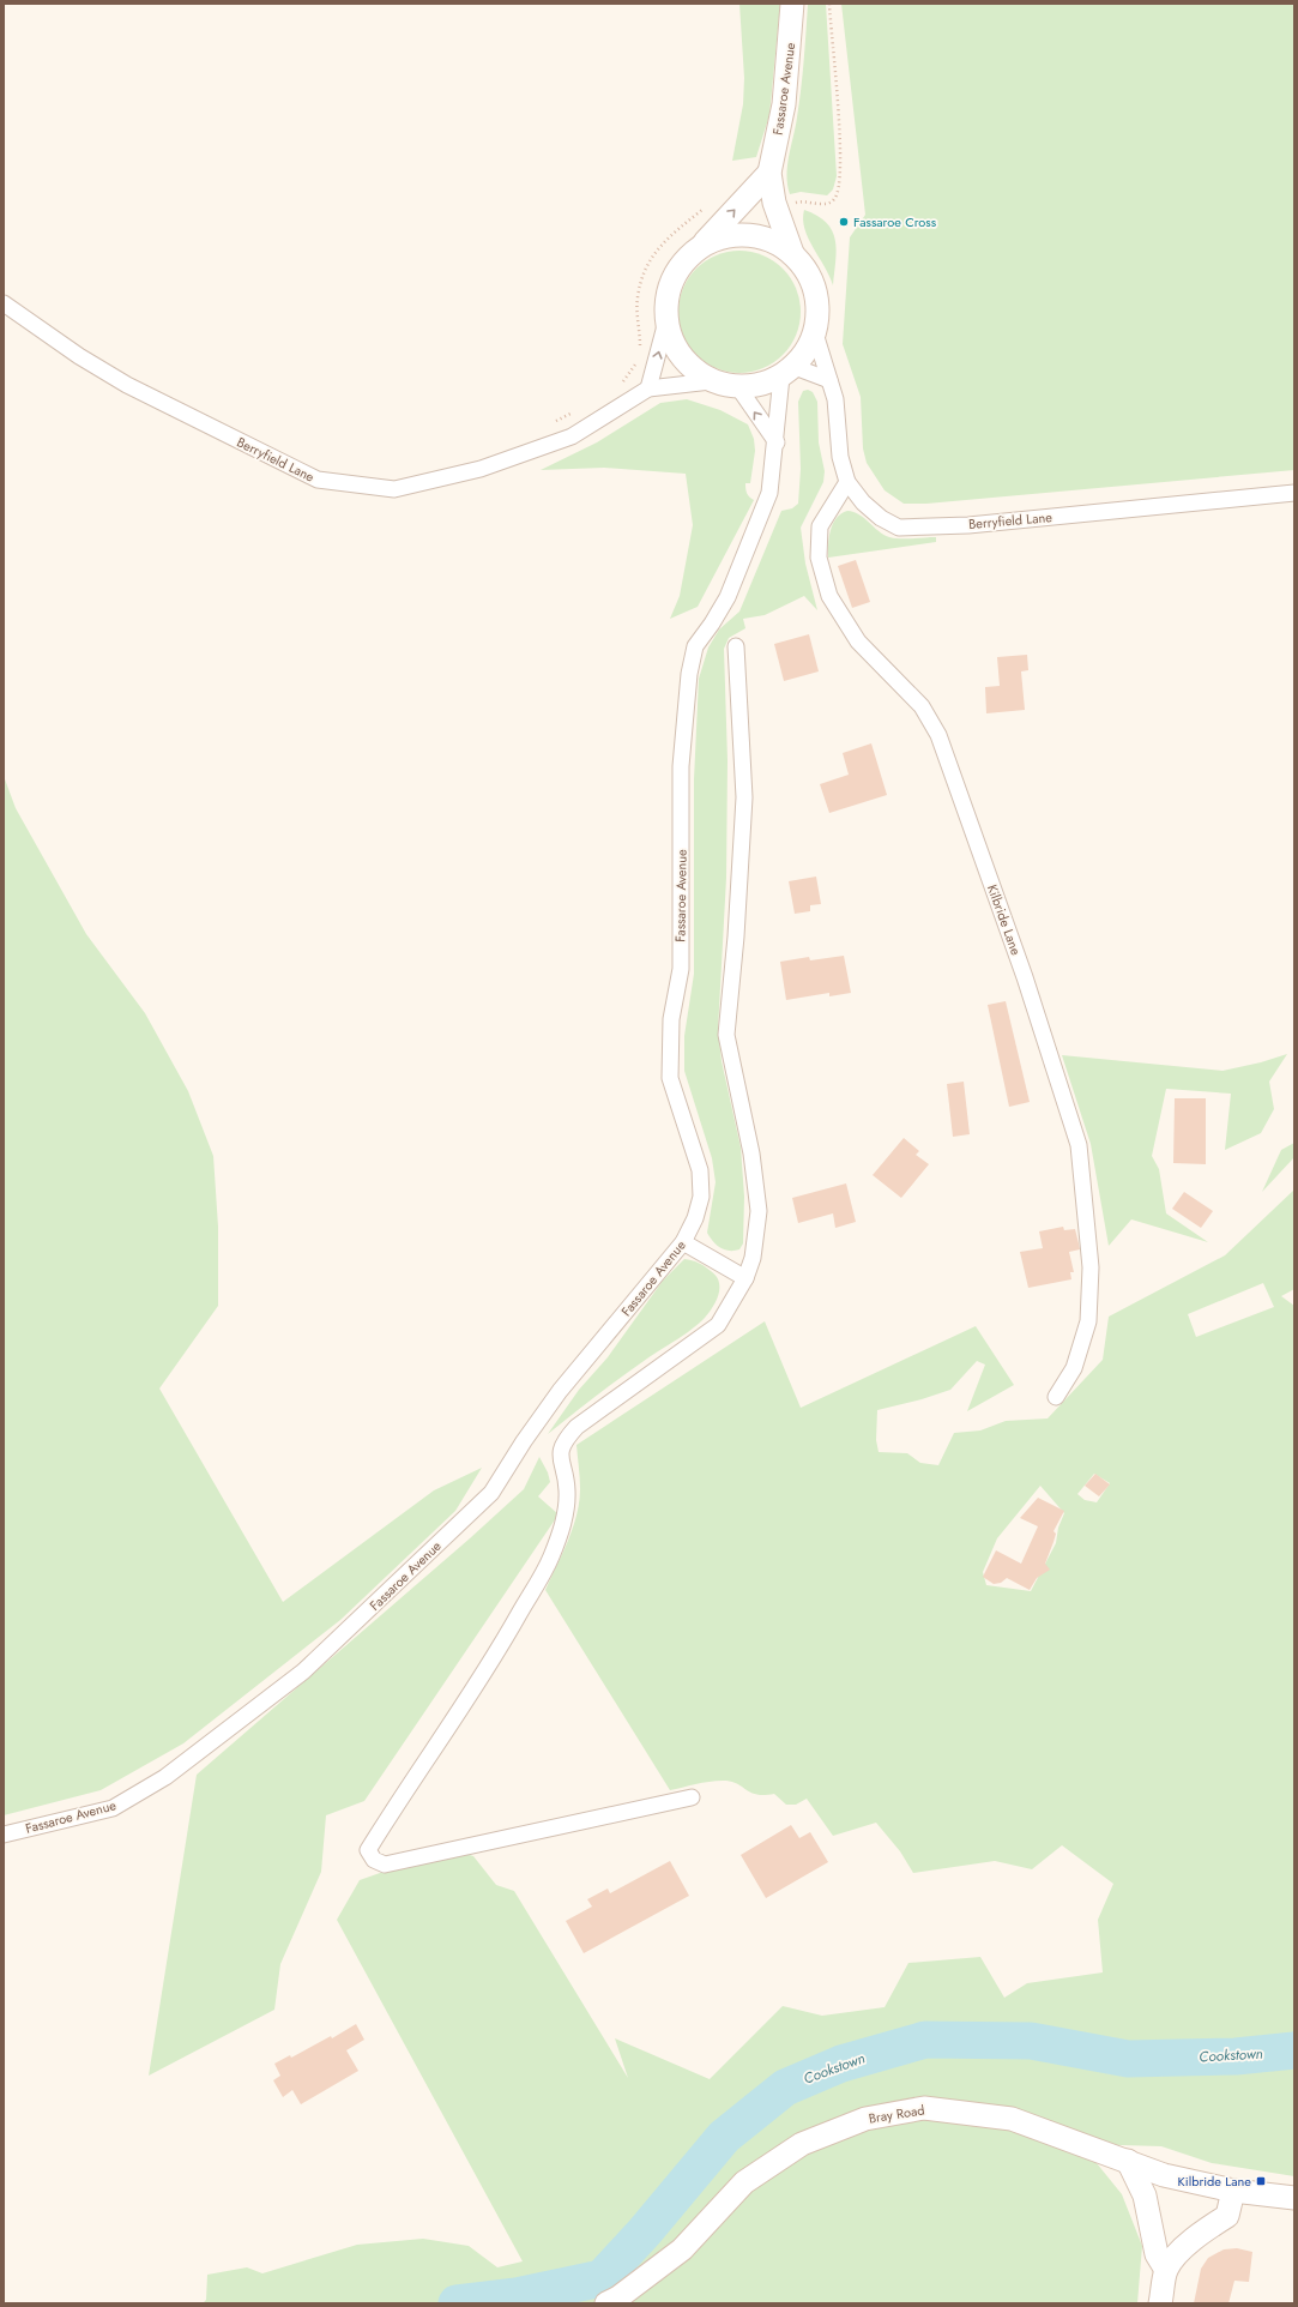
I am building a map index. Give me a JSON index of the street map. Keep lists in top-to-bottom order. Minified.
{"streets":{"street":["Fassaroe Avenue","Berryfield Lane","Kilbride Lane","Bray Road"]},"crossings":[["Fassaroe Avenue","Berryfield Lane"],["Berryfield Lane","Kilbride Lane"]],"water":["Cookstown"],"places":{"other":["Fassaroe Cross"],"transit":["Kilbride Lane"]}}
